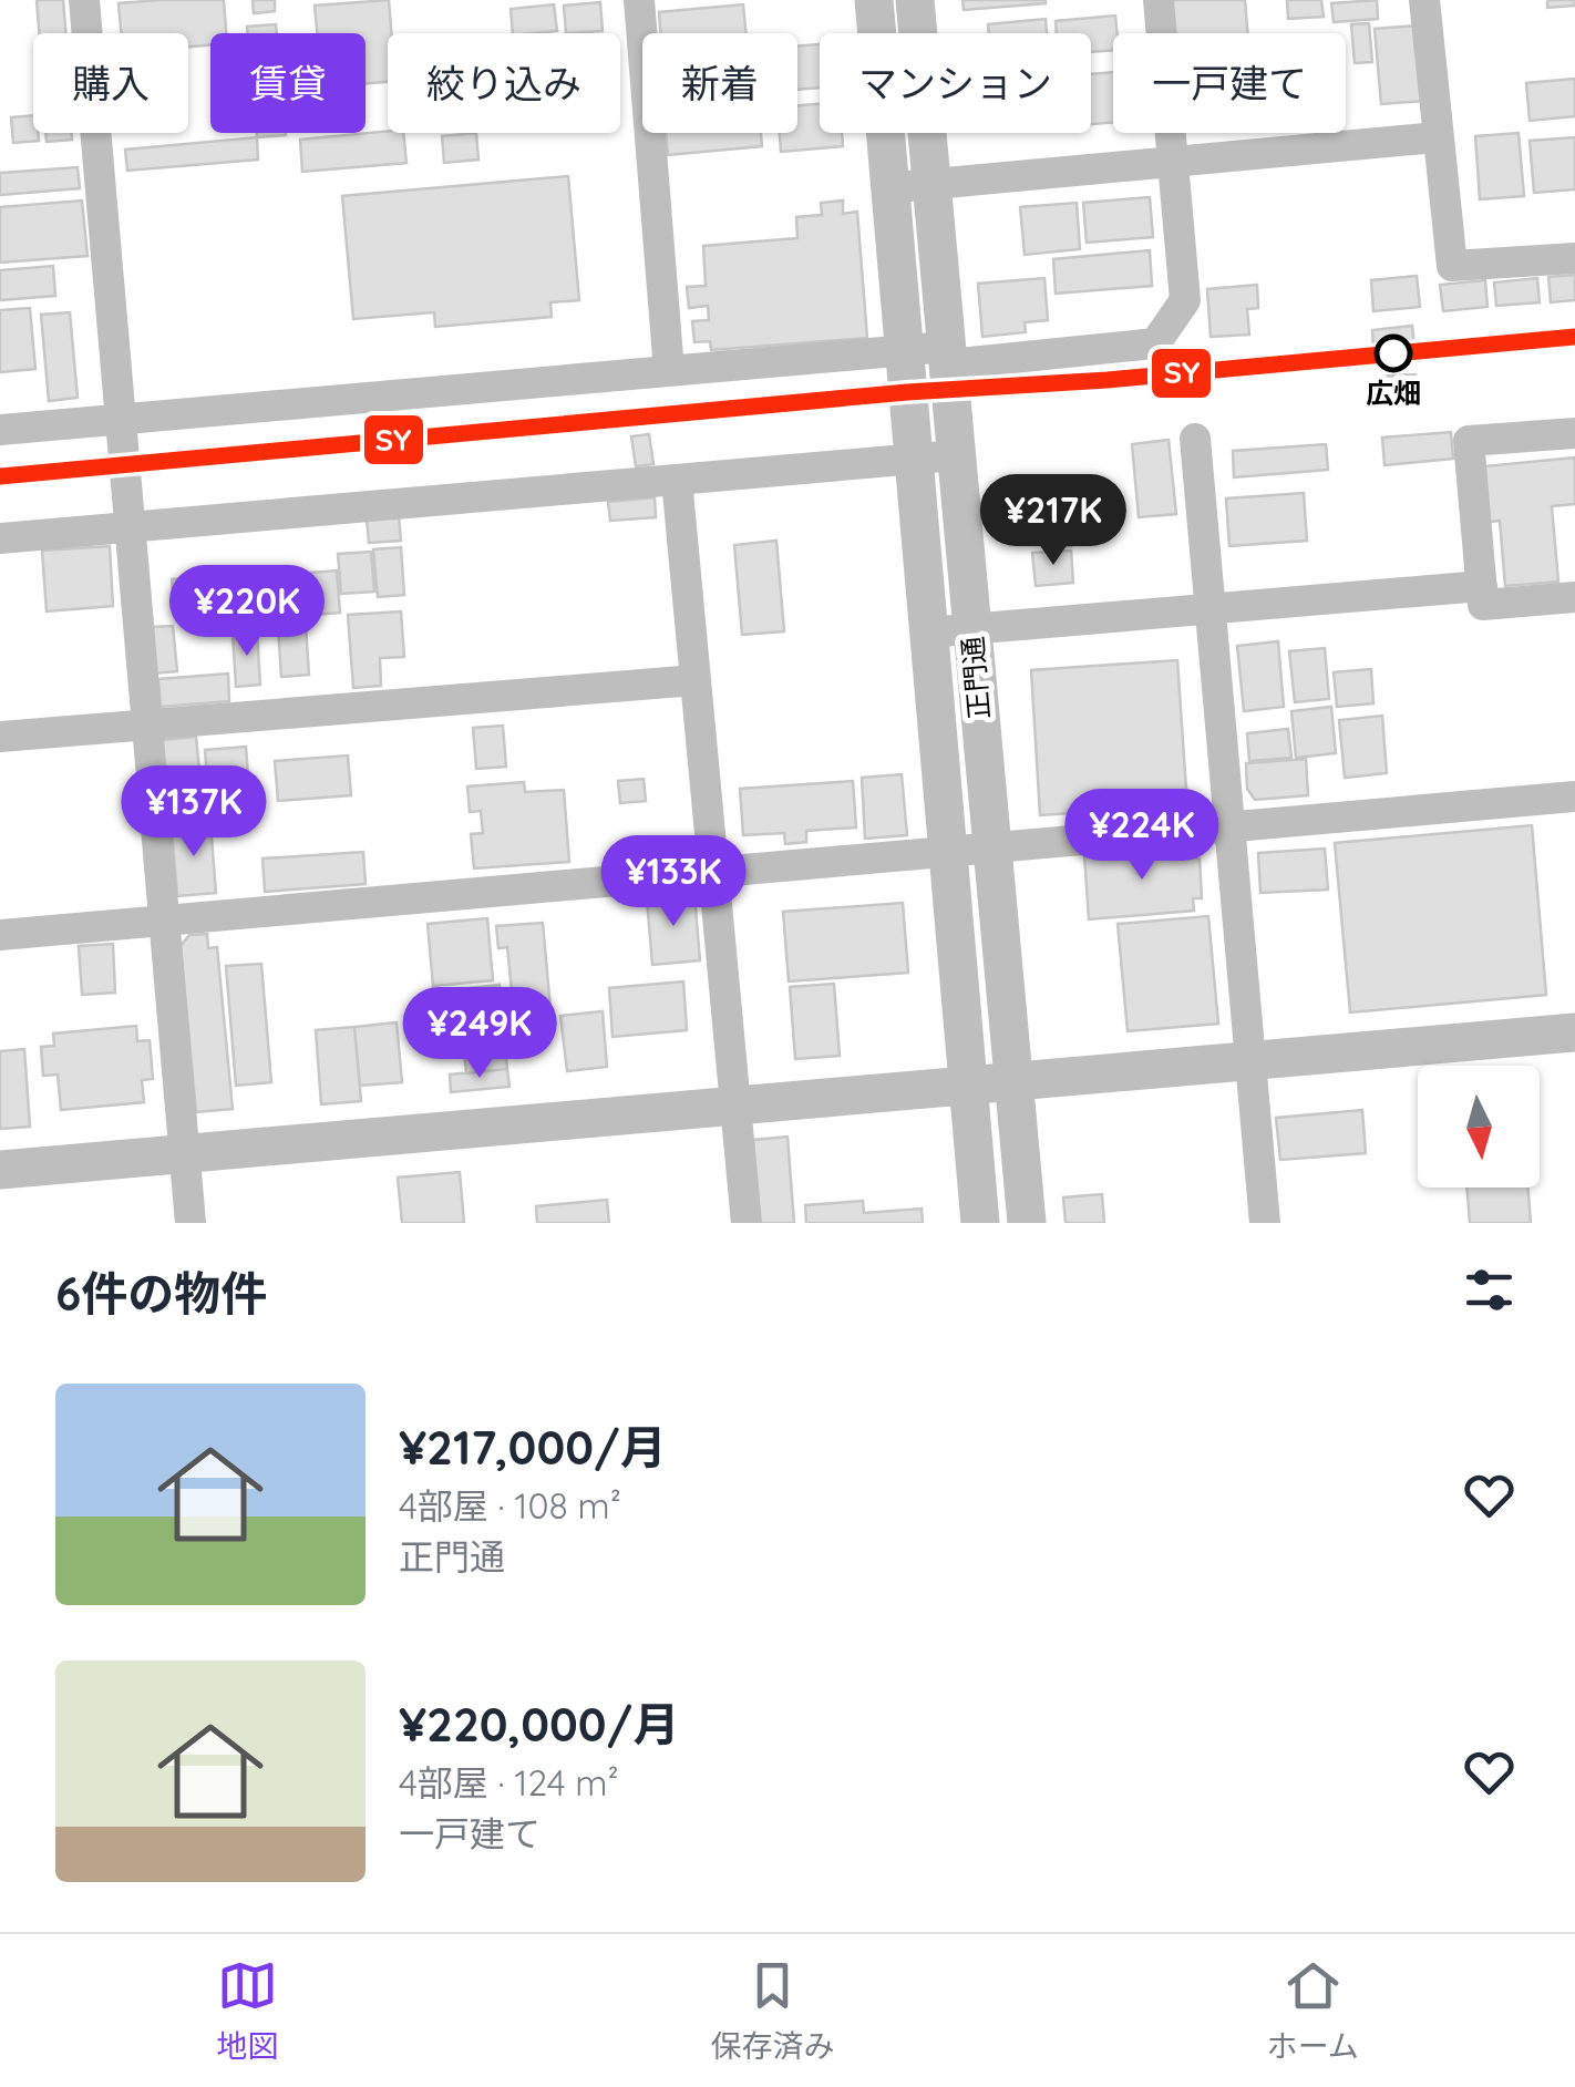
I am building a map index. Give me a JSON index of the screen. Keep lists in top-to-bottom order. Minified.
{"streets":{"street":["正門通"]},"places":["広畑"],"lines":["transit line SY"],"north":"bottom","page":{"chip":["購入","賃貸","絞り込み","新着","マンション","一戸建て"],"price":["¥217K","¥220K","¥137K","¥224K","¥133K","¥249K"],"heading":"6件の物件","list":[{"name":"¥217,000/月","note":"4部屋 · 108 m² · 正門通"},{"name":"¥220,000/月","note":"4部屋 · 124 m² · 一戸建て"}],"tabs":["地図","保存済み","ホーム"]}}
